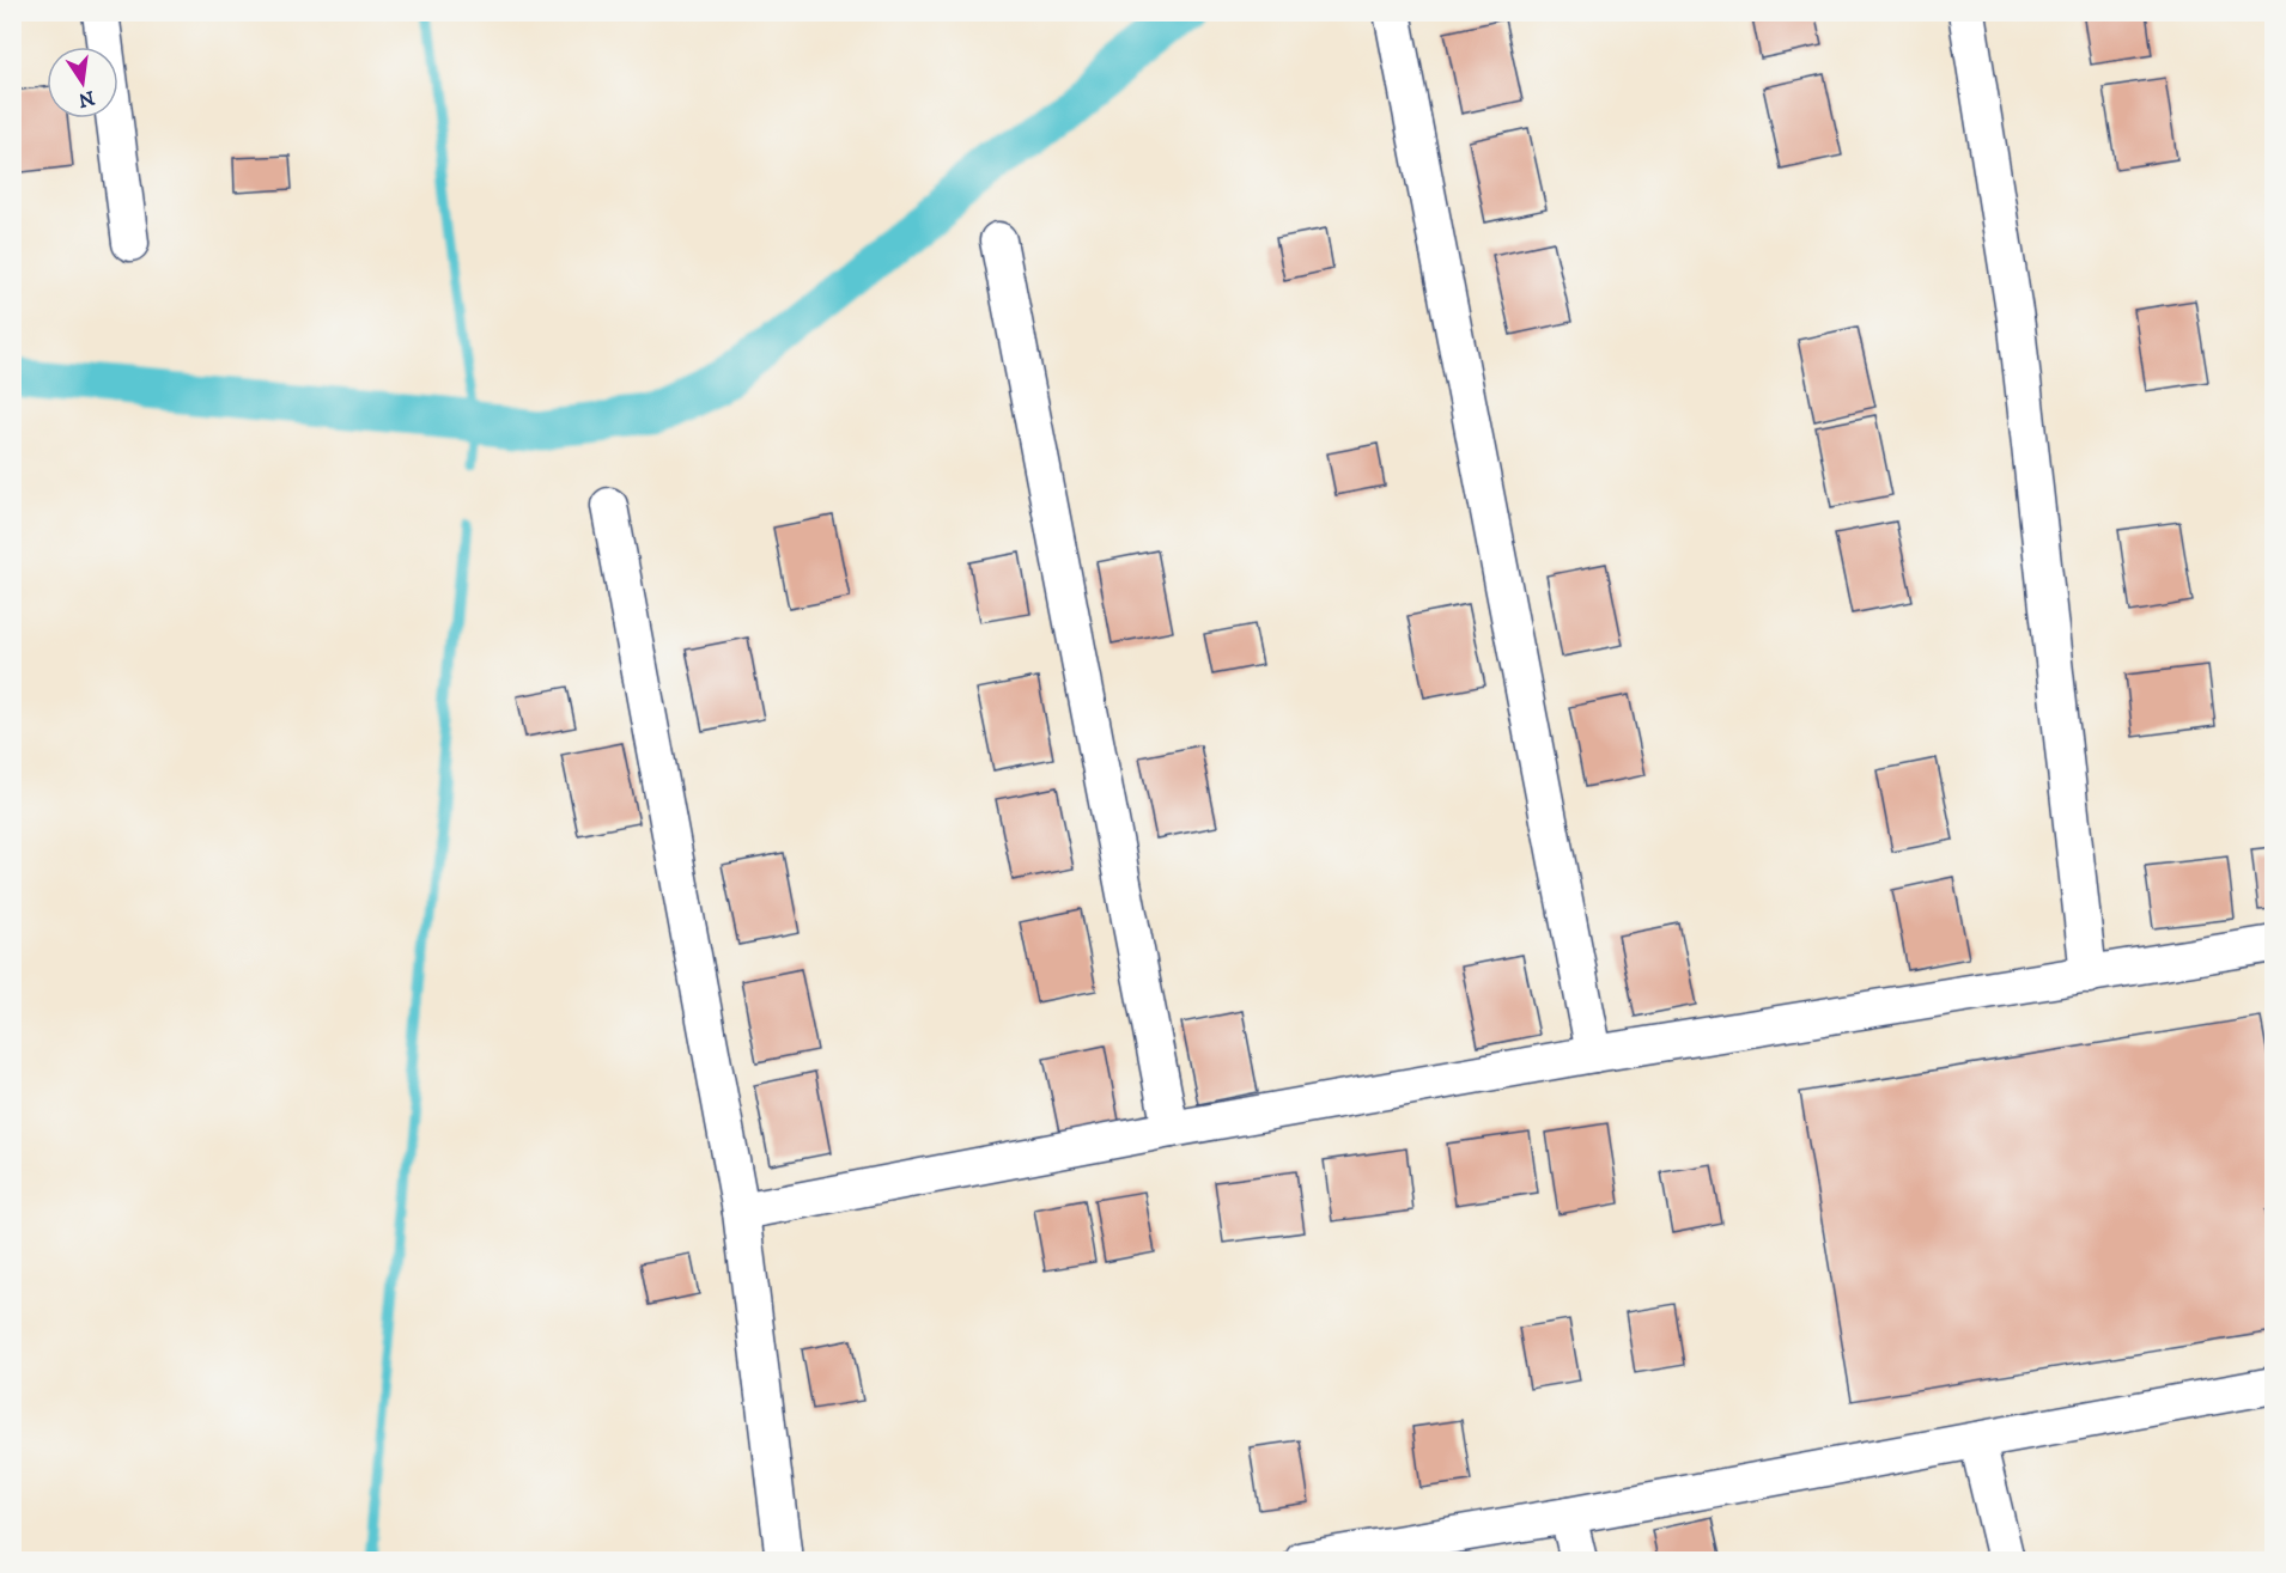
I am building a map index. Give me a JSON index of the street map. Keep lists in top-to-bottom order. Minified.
{"north":"bottom"}
